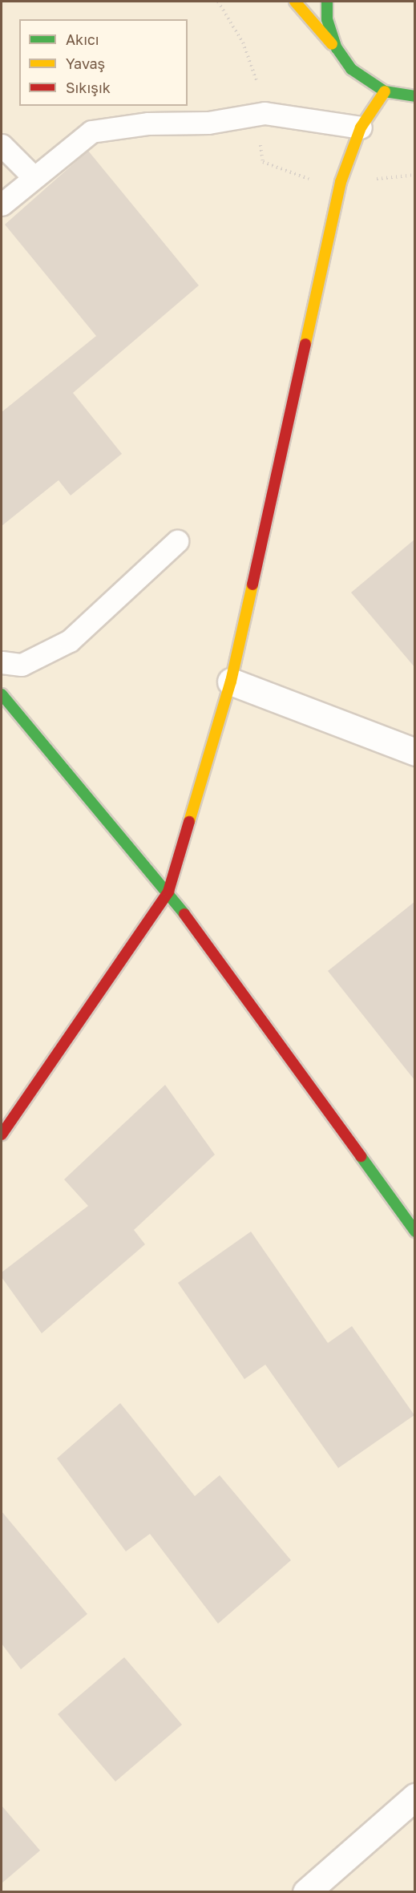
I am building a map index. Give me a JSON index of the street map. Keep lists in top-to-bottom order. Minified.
{"legend":["Akıcı","Yavaş","Sıkışık"]}
